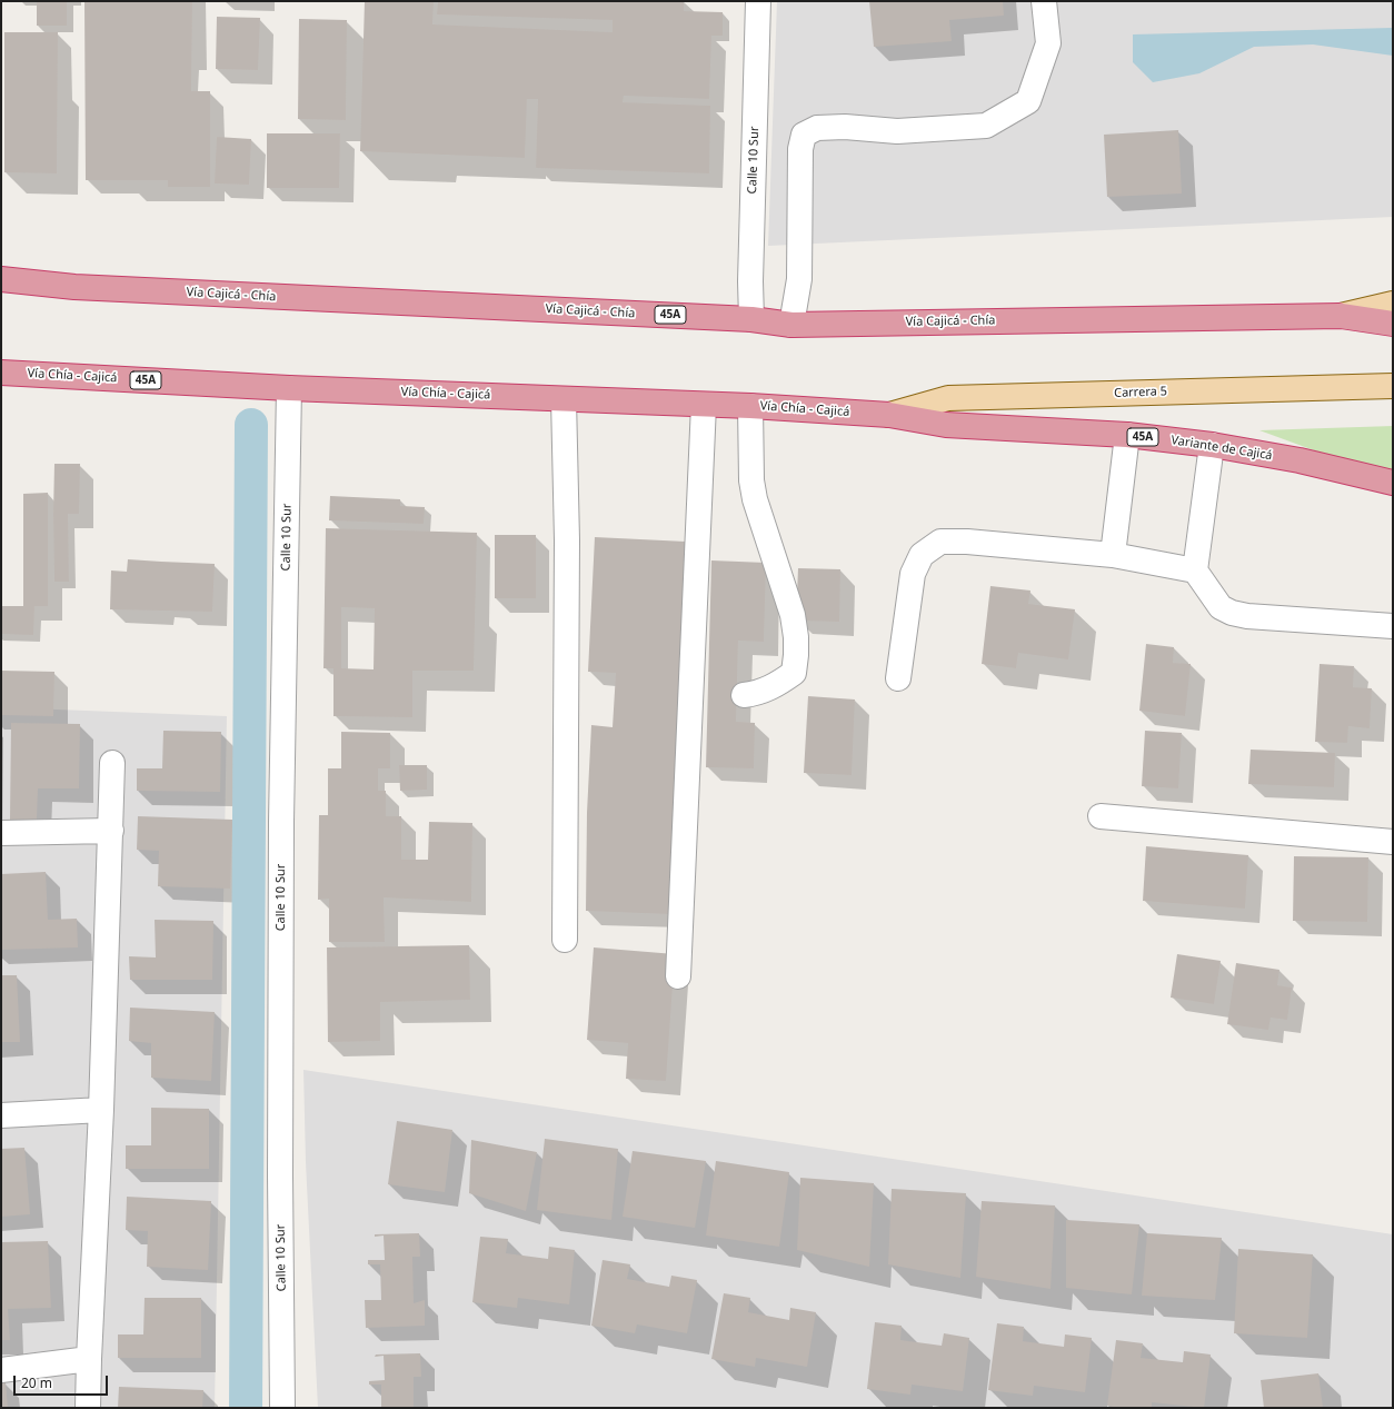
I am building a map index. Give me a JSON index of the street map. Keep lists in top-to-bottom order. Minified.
{"streets":{"highway":["Vía Cajicá - Chía","45A","Vía Chía - Cajicá","Variante de Cajicá"],"main road":["Carrera 5"],"street":["Calle 10 Sur"]},"crossings":[["Calle 10 Sur","Vía Cajicá - Chía"],["Calle 10 Sur","Vía Chía - Cajicá"],["Vía Cajicá - Chía","45A"],["Vía Chía - Cajicá","Carrera 5"],["Vía Chía - Cajicá","Variante de Cajicá"],["Carrera 5","Variante de Cajicá"]],"scale_bar":"20 m"}
